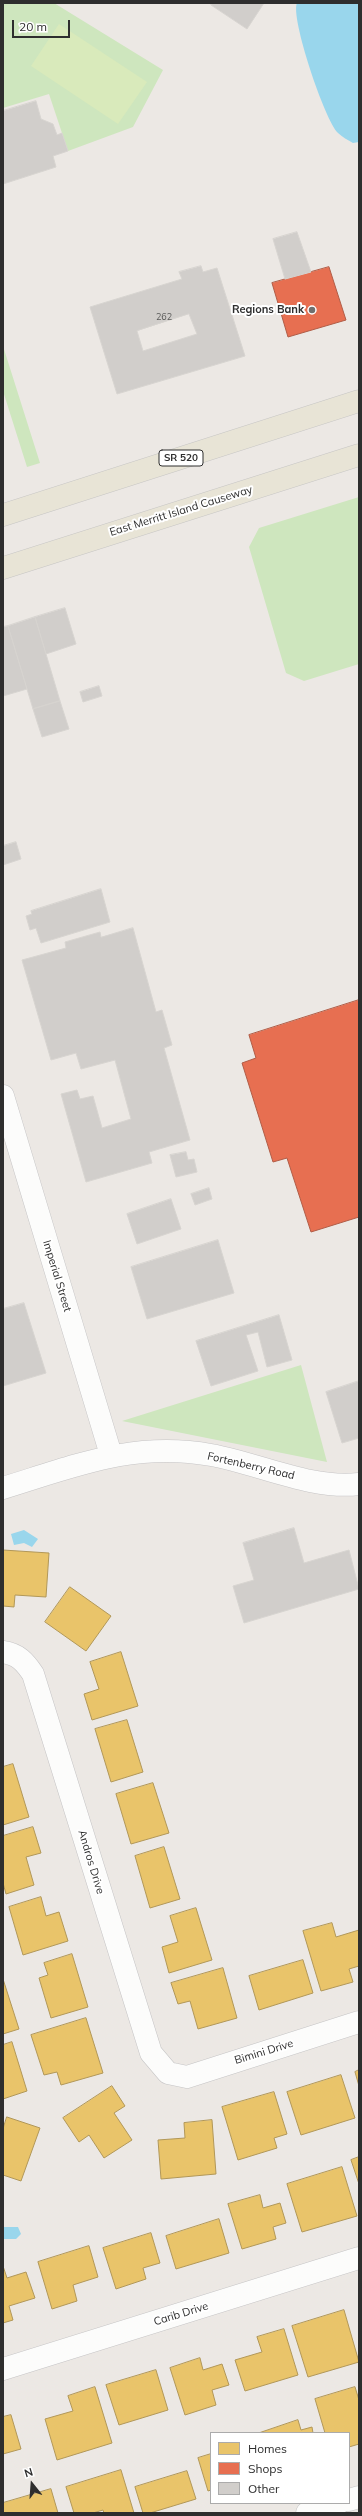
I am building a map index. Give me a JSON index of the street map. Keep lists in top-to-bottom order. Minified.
{"streets":{"main road":["SR 520","East Merritt Island Causeway"],"street":["Imperial Street","Fortenberry Road","Andros Drive","Bimini Drive","Carib Drive"]},"crossings":[["Imperial Street","Fortenberry Road"],["Andros Drive","Bimini Drive"]],"places":["Regions Bank"],"house_numbers":["262"],"legend":["Homes","Shops","Other"],"scale_bar":"20 m","north":"top"}
